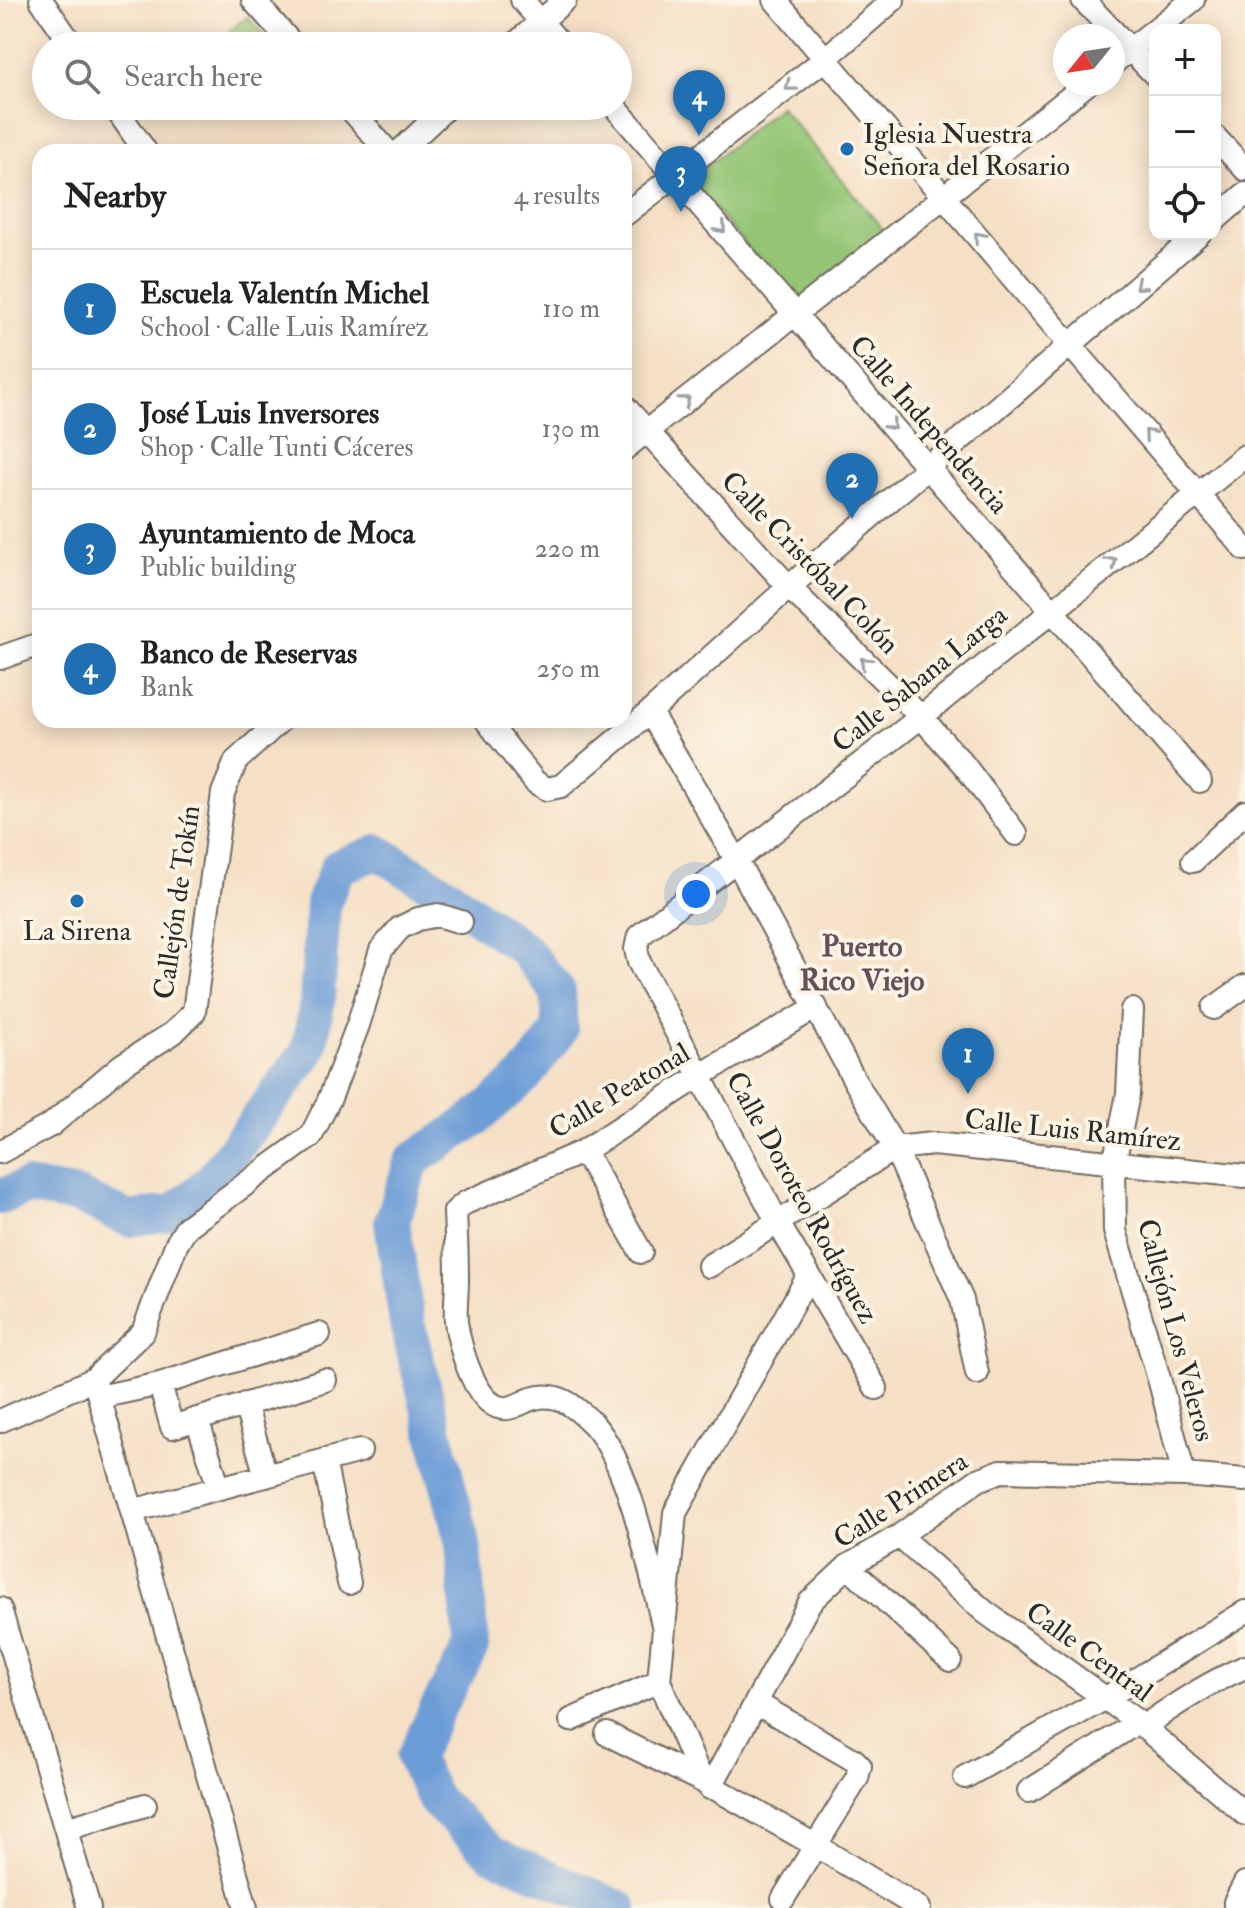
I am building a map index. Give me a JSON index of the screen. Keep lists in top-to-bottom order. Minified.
{"streets":{"street":["Calle Independencia","Calle Cristóbal Colón","Calle Sabana Larga","Callejón de Tokín","Calle Peatonal","Calle Luis Ramírez","Calle Doroteo Rodríguez","Callejón Los Veleros","Calle Primera","Calle Central"]},"crossings":[["Calle Independencia","Calle Sabana Larga"],["Calle Cristóbal Colón","Calle Sabana Larga"],["Calle Sabana Larga","Calle Doroteo Rodríguez"],["Calle Peatonal","Calle Doroteo Rodríguez"],["Calle Luis Ramírez","Callejón Los Veleros"],["Callejón Los Veleros","Calle Primera"],["Calle Primera","Calle Central"]],"districts":["Puerto Rico Viejo"],"places":["Iglesia Nuestra Señora del Rosario","La Sirena"],"north":"bottom left","page":{"map_buttons":["+","−"],"search":"Search here","pins":["4","3","2","1"],"heading":["Nearby","4 results"],"list":[{"mark":"1","name":"Escuela Valentín Michel","note":"School · Calle Luis Ramírez","value":"110 m"},{"mark":"2","name":"José Luis Inversores","note":"Shop · Calle Tunti Cáceres","value":"130 m"},{"mark":"3","name":"Ayuntamiento de Moca","note":"Public building","value":"220 m"},{"mark":"4","name":"Banco de Reservas","note":"Bank","value":"250 m"}]}}
